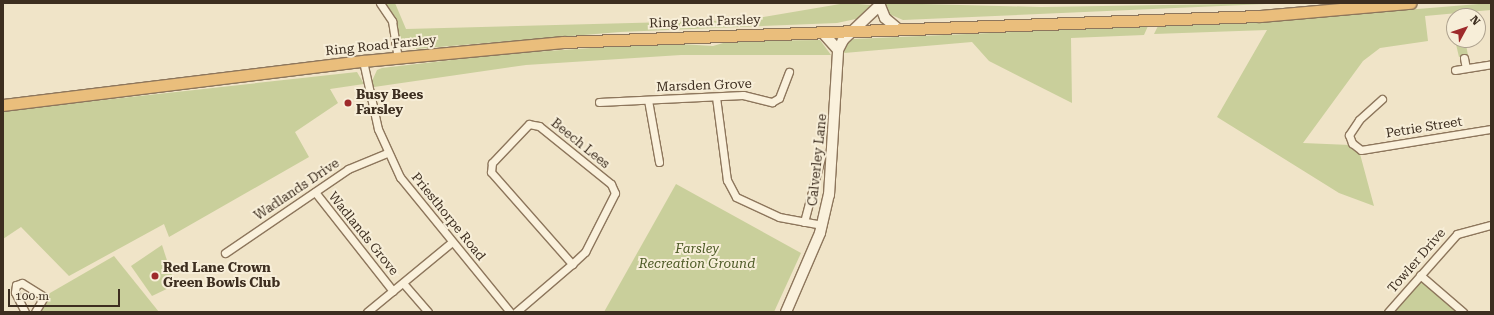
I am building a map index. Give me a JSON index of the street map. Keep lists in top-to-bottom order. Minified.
{"streets":{"highway":["Ring Road Farsley"],"main road":["Calverley Lane"],"street":["Marsden Grove","Petrie Street","Beech Lees","Wadlands Drive","Priesthorpe Road","Wadlands Grove","Towler Drive"]},"crossings":[["Ring Road Farsley","Priesthorpe Road"],["Wadlands Drive","Priesthorpe Road"],["Wadlands Drive","Wadlands Grove"]],"parks":["Farsley Recreation Ground"],"places":["Busy Bees Farsley","Red Lane Crown Green Bowls Club"],"scale_bar":"100 m","north":"top right"}
